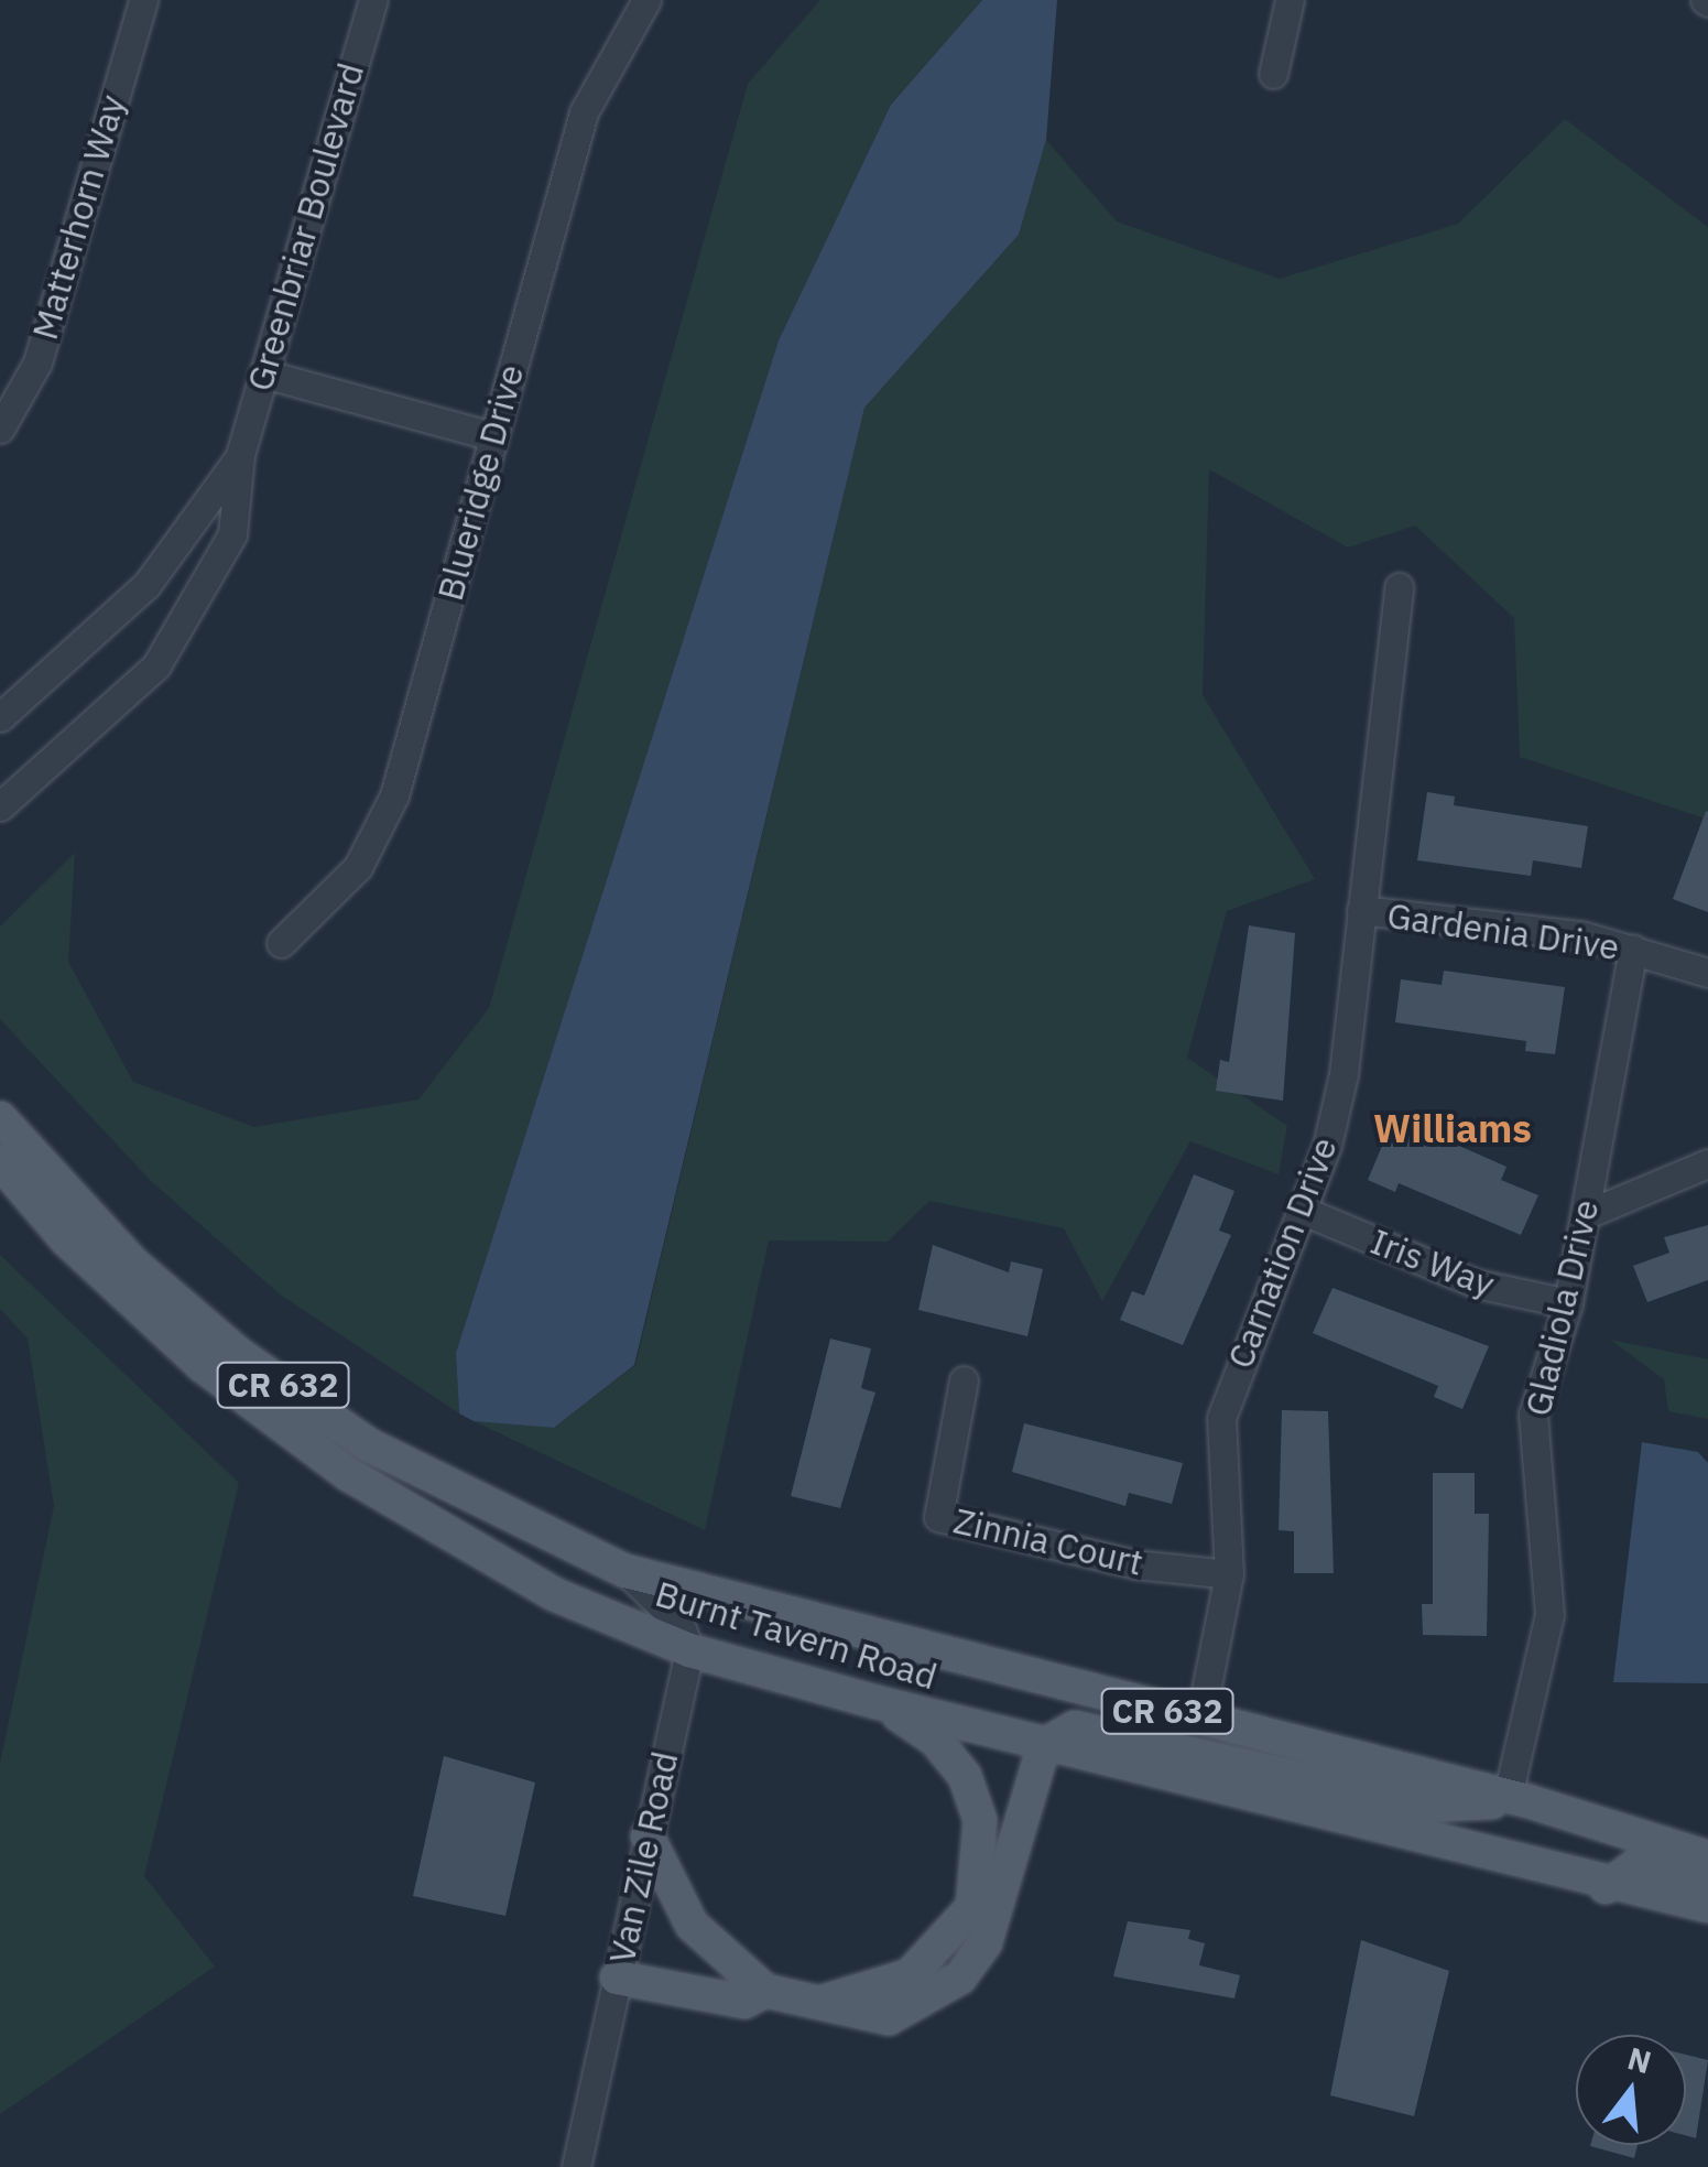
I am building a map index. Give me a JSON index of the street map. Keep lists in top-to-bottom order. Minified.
{"streets":{"main road":["CR 632","Burnt Tavern Road"],"street":["Matterhorn Way","Greenbriar Boulevard","Blueridge Drive","Gardenia Drive","Carnation Drive","Iris Way","Gladiola Drive","Zinnia Court","Van Zile Road"]},"crossings":[["Gardenia Drive","Carnation Drive"],["Gardenia Drive","Gladiola Drive"],["Carnation Drive","Iris Way"],["Carnation Drive","Zinnia Court"],["Carnation Drive","Burnt Tavern Road"],["Iris Way","Gladiola Drive"],["Gladiola Drive","Burnt Tavern Road"],["Burnt Tavern Road","Van Zile Road"]],"districts":["Williams"],"north":"top"}
